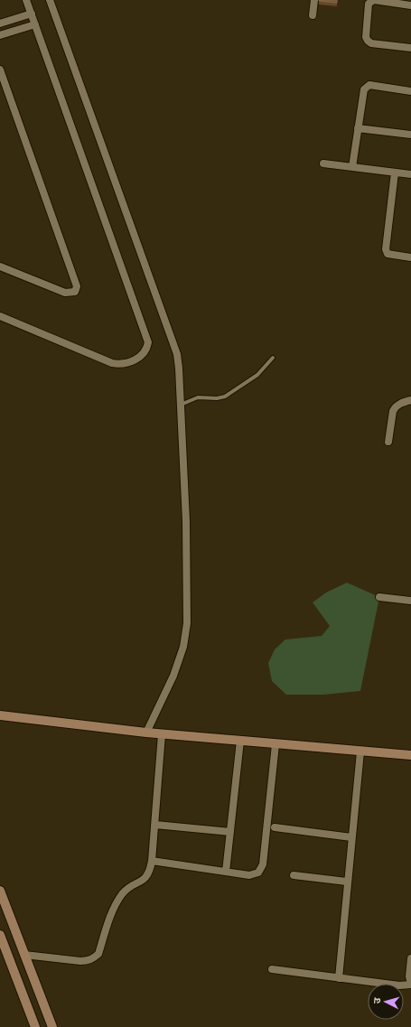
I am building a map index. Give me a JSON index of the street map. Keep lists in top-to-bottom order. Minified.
{"north":"left"}
